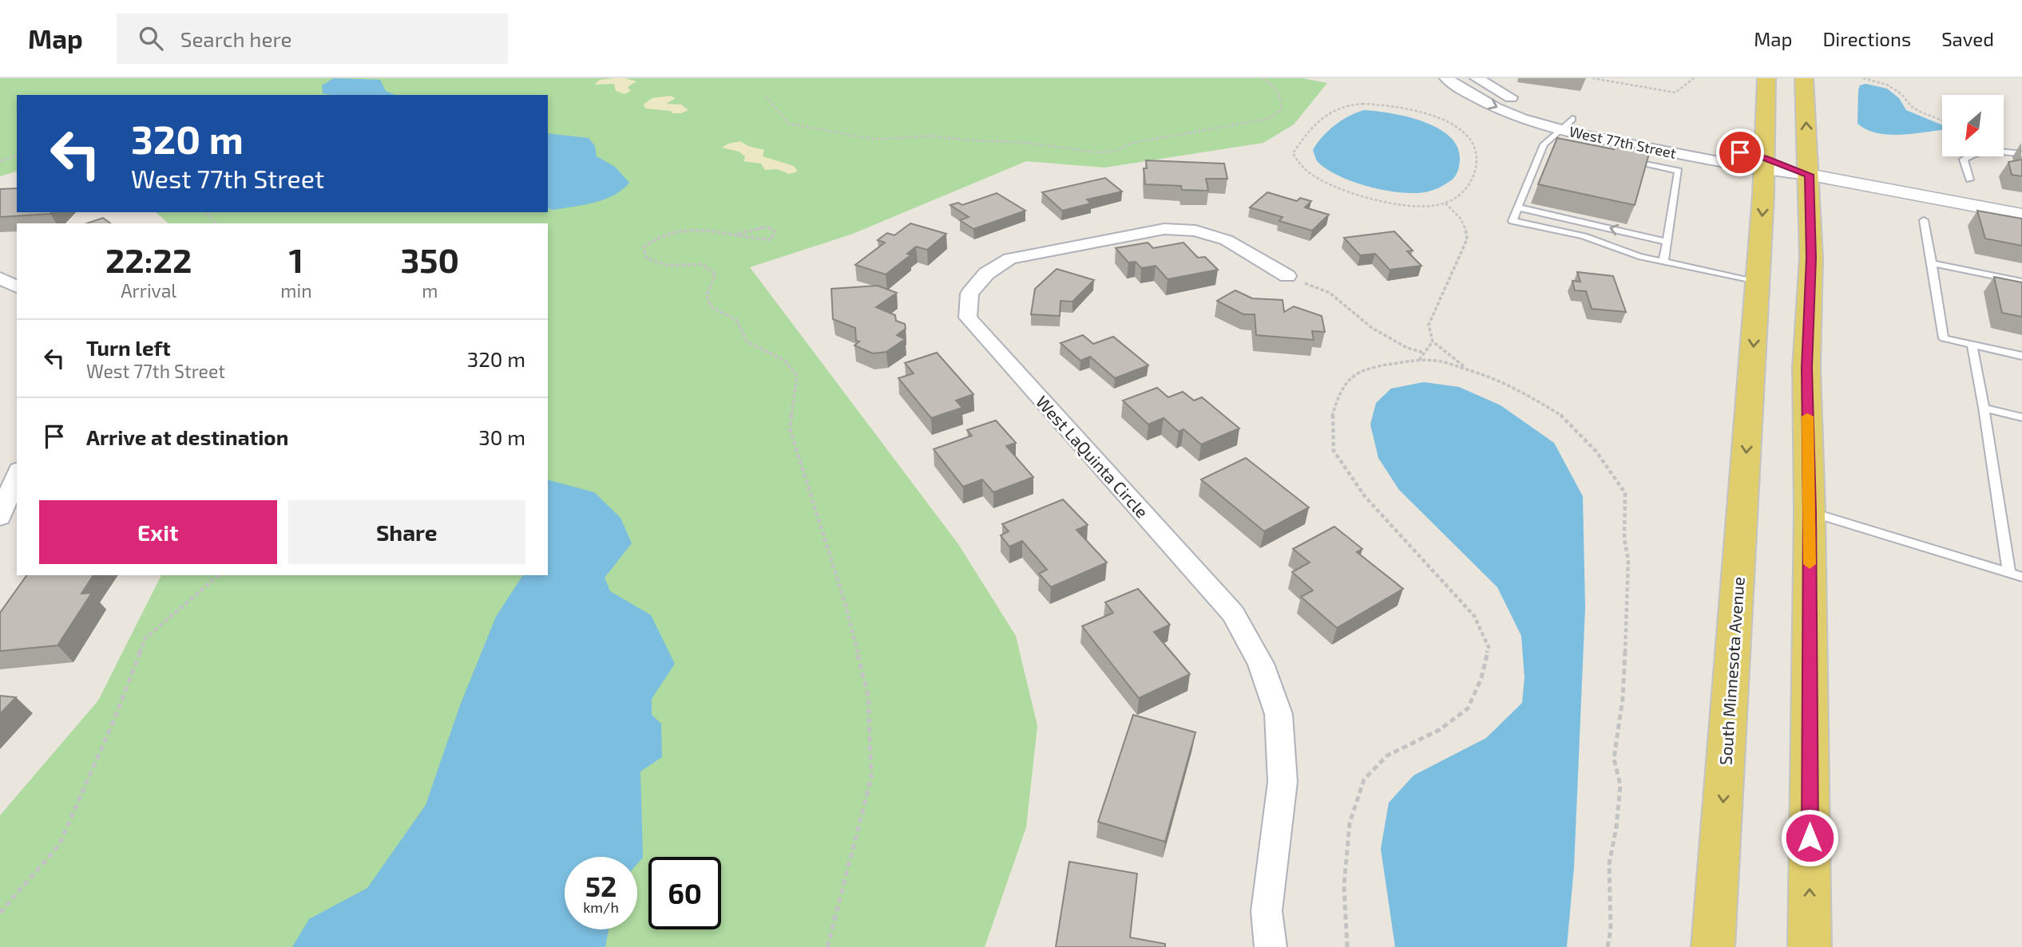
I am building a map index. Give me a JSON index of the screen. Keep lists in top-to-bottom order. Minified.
{"streets":{"main road":["South Minnesota Avenue"],"street":["West 77th Street","West LaQuinta Circle"]},"north":"bottom left","page":{"header":"Map","search":"Search here","nav":["Map","Directions","Saved"],"turn":["320 m","West 77th Street"],"eta":["22:22","Arrival","1","min","350","m"],"list":[{"name":"Turn left","note":"West 77th Street","value":"320 m"},{"name":"Arrive at destination","value":"30 m"}],"buttons":["Exit","Share"],"speed":"52 km/h","limit":"60"}}
